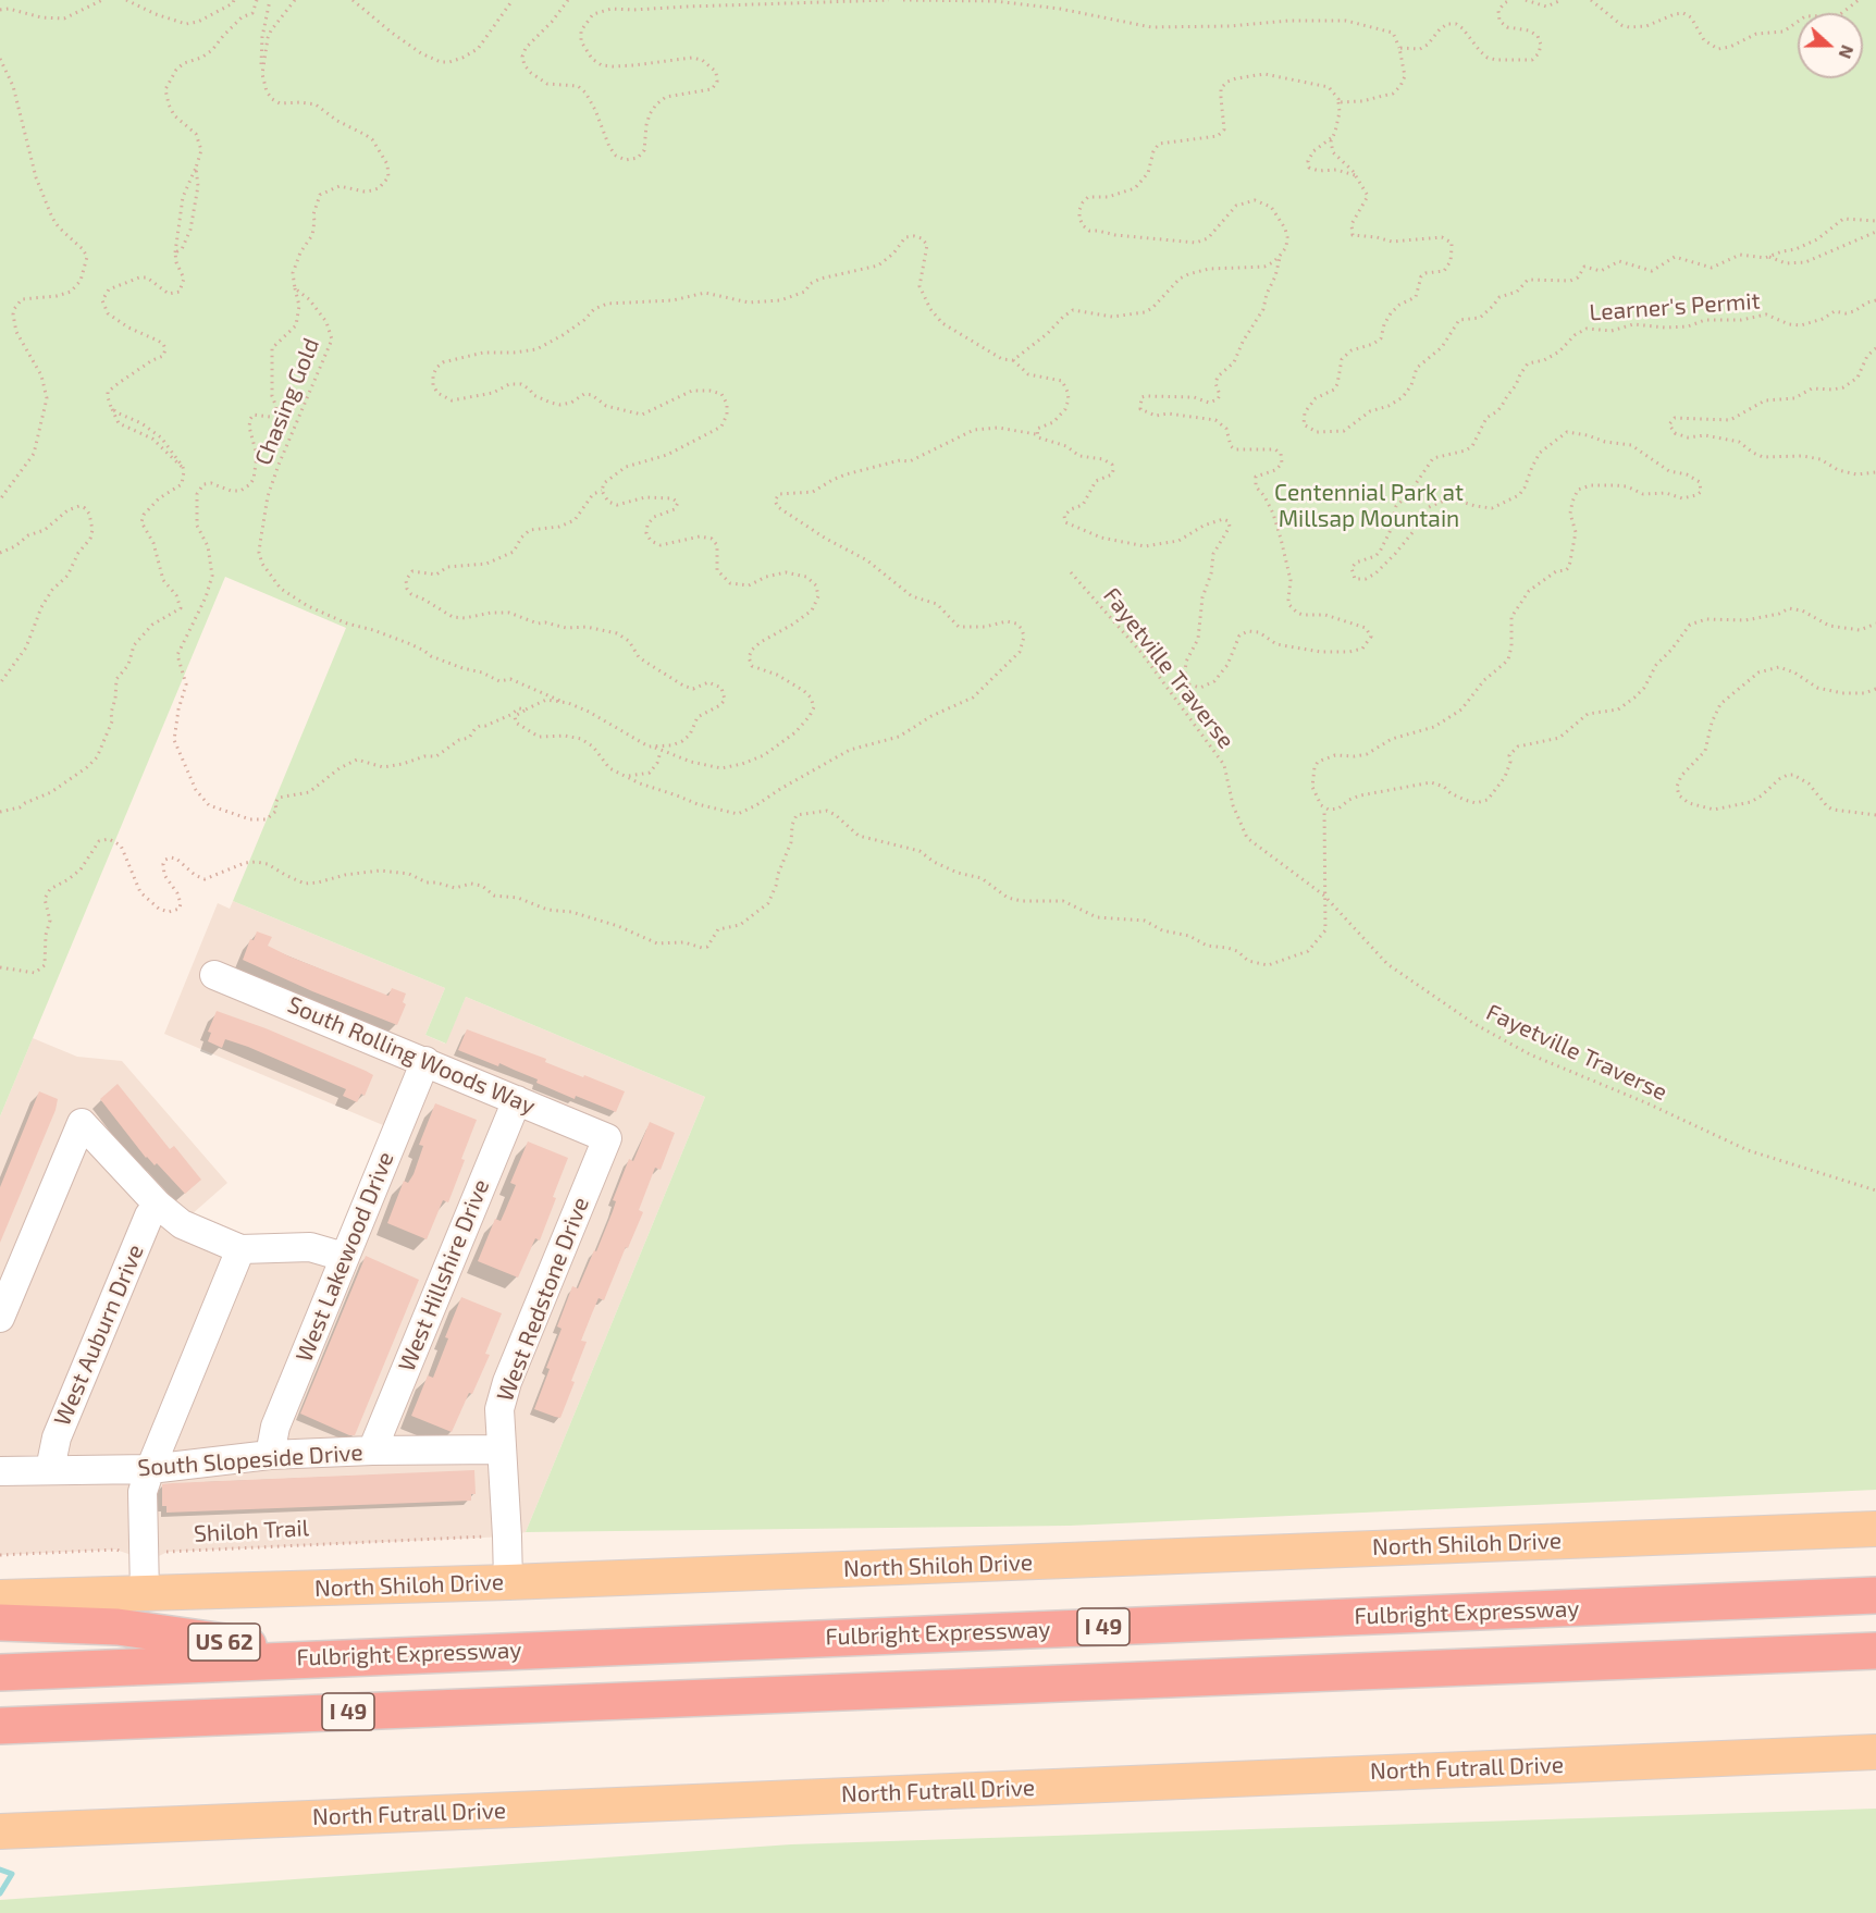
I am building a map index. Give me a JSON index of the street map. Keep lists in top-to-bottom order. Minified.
{"streets":{"highway":["Fulbright Expressway","I 49","US 62"],"main road":["North Shiloh Drive","North Futrall Drive"],"lane":["South Rolling Woods Way","West Lakewood Drive","West Hillshire Drive","West Redstone Drive","West Auburn Drive","South Slopeside Drive"],"path":["Learner's Permit","Chasing Gold","Fayetville Traverse","Shiloh Trail"]},"crossings":[["South Rolling Woods Way","West Lakewood Drive"],["South Rolling Woods Way","West Hillshire Drive"],["South Rolling Woods Way","West Redstone Drive"],["West Lakewood Drive","South Slopeside Drive"],["West Hillshire Drive","South Slopeside Drive"],["West Redstone Drive","South Slopeside Drive"],["West Redstone Drive","Shiloh Trail"],["West Redstone Drive","North Shiloh Drive"],["West Auburn Drive","South Slopeside Drive"],["Fulbright Expressway","US 62"]],"parks":["Centennial Park at Millsap Mountain"],"north":"right"}
